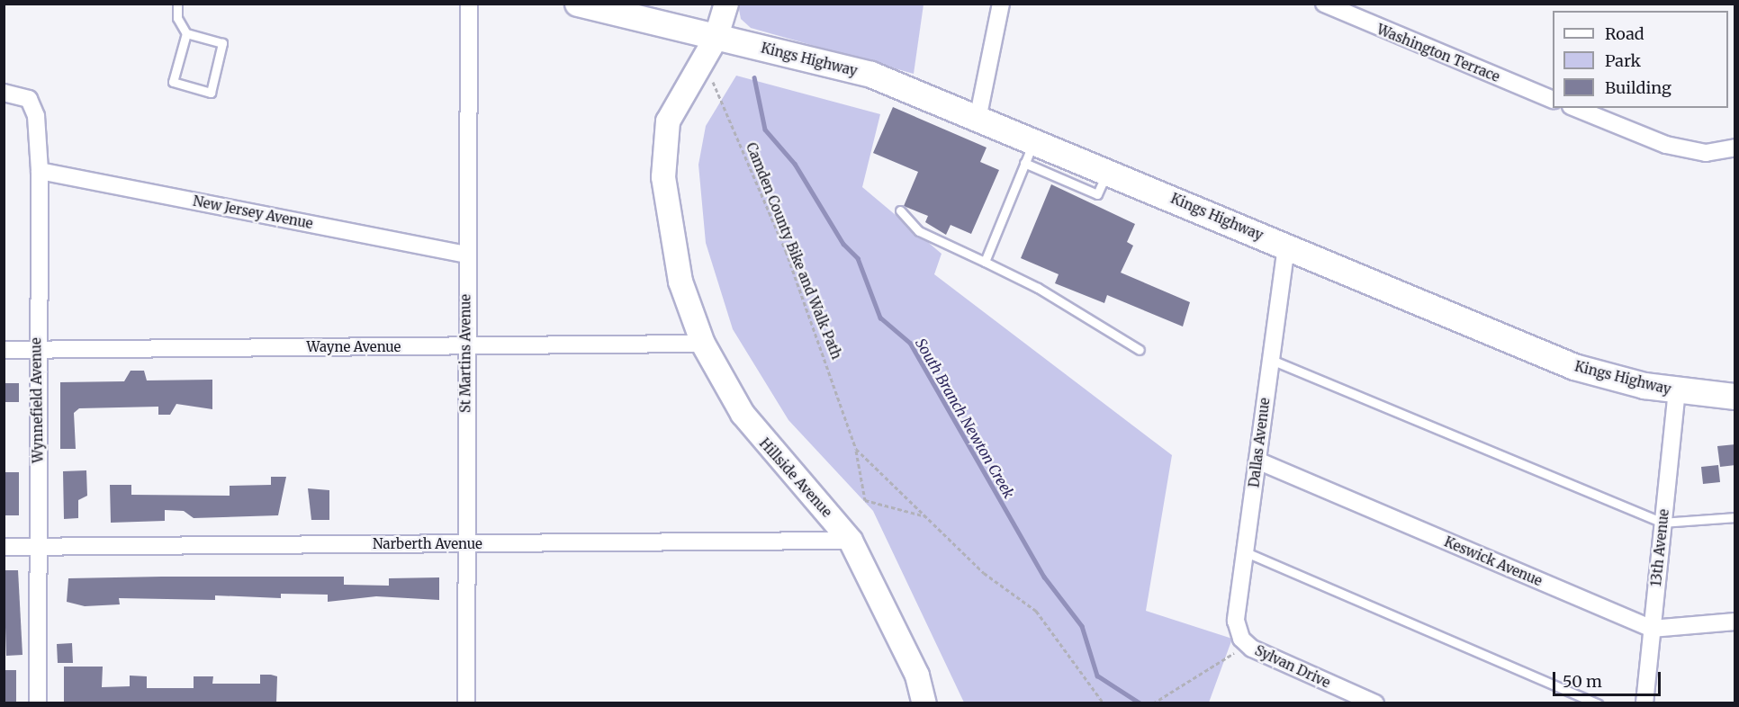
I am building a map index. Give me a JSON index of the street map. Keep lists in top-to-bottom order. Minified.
{"streets":{"main road":["Kings Highway"],"street":["Washington Terrace","New Jersey Avenue","Wayne Avenue","St Martins Avenue","Wynnefield Avenue","Dallas Avenue","Hillside Avenue","Narberth Avenue","13th Avenue","Keswick Avenue","Sylvan Drive"],"path":["Camden County Bike and Walk Path"]},"crossings":[["Kings Highway","Dallas Avenue"],["Kings Highway","Hillside Avenue"],["Kings Highway","13th Avenue"],["New Jersey Avenue","St Martins Avenue"],["New Jersey Avenue","Wynnefield Avenue"],["Camden County Bike and Walk Path","Hillside Avenue"],["Wayne Avenue","St Martins Avenue"],["Wayne Avenue","Wynnefield Avenue"],["Wayne Avenue","Hillside Avenue"],["St Martins Avenue","Narberth Avenue"],["Wynnefield Avenue","Narberth Avenue"],["Dallas Avenue","Keswick Avenue"],["Dallas Avenue","Sylvan Drive"],["Hillside Avenue","Narberth Avenue"],["13th Avenue","Keswick Avenue"]],"water":["South Branch Newton Creek"],"legend":["Road","Park","Building"],"scale_bar":"50 m"}
